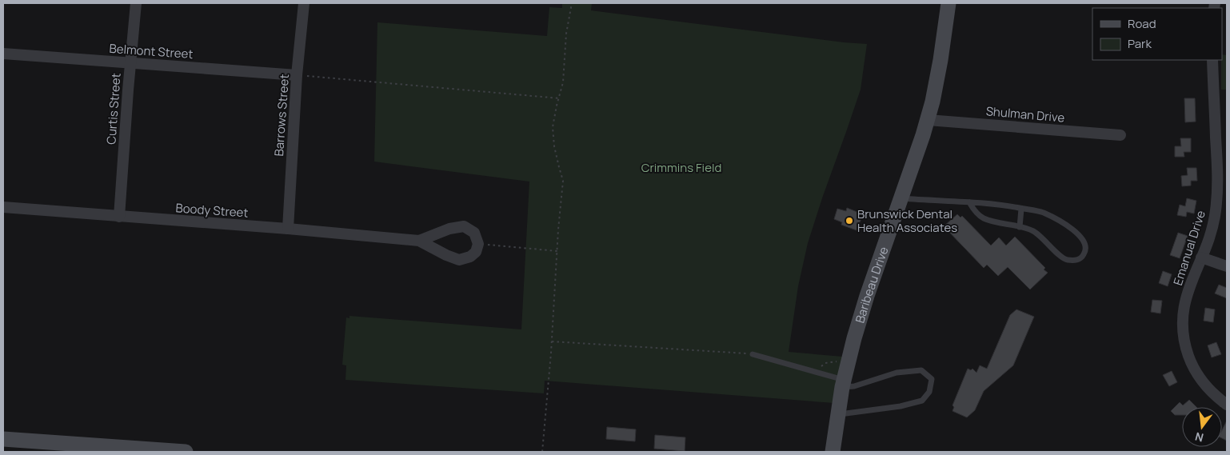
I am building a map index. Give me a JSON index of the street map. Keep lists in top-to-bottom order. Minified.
{"streets":{"street":["Belmont Street","Curtis Street","Shulman Drive","Barrows Street","Boody Street","Emanual Drive","Baribeau Drive"]},"crossings":[["Belmont Street","Curtis Street"],["Belmont Street","Barrows Street"],["Curtis Street","Boody Street"],["Shulman Drive","Baribeau Drive"],["Barrows Street","Boody Street"]],"parks":["Crimmins Field"],"places":["Brunswick Dental Health Associates"],"legend":["Road","Park"],"north":"bottom"}
